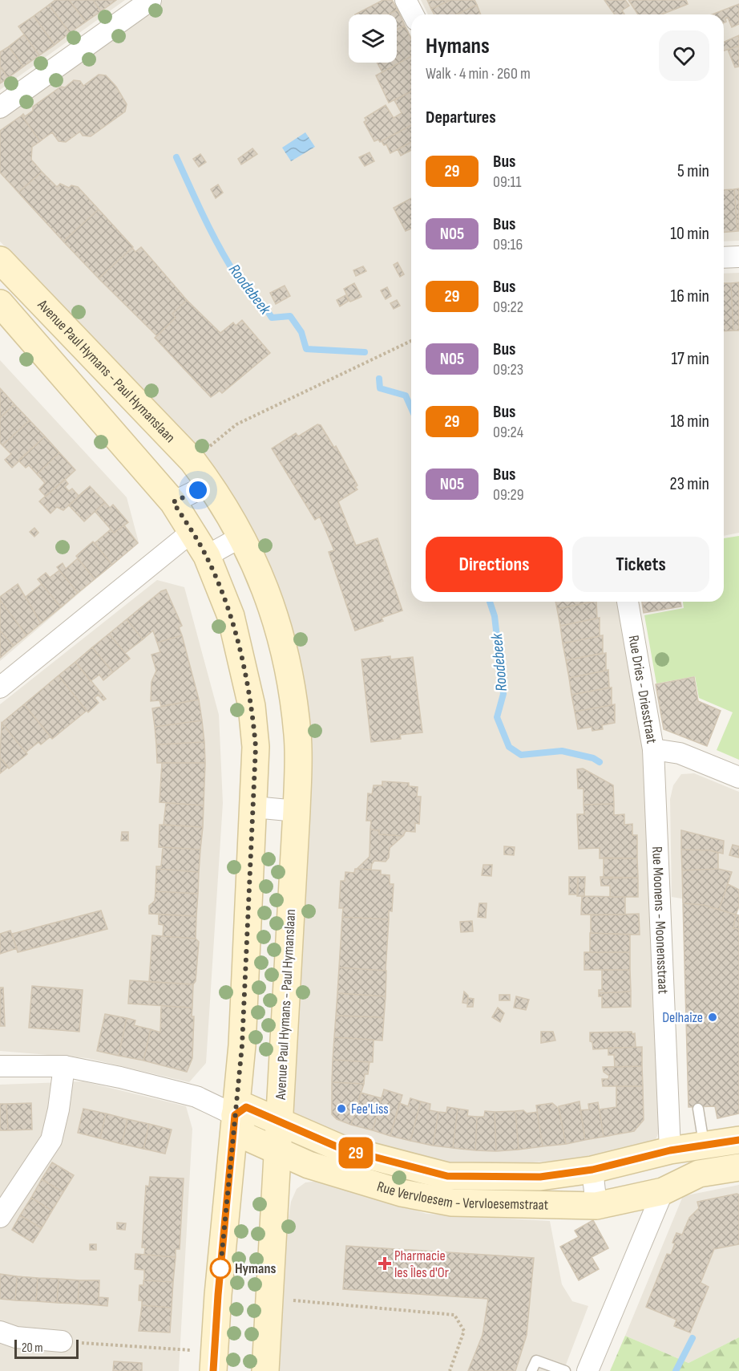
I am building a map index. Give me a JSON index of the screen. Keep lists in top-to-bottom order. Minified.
{"streets":{"main road":["Avenue Paul Hymans - Paul Hymanslaan","Rue Vervloesem - Vervloesemstraat"],"street":["Rue Dries - Driesstraat","Rue Moonens - Moonensstraat"]},"crossings":[["Avenue Paul Hymans - Paul Hymanslaan","Rue Vervloesem - Vervloesemstraat"],["Rue Dries - Driesstraat","Rue Moonens - Moonensstraat"],["Rue Moonens - Moonensstraat","Rue Vervloesem - Vervloesemstraat"]],"water":["Roodebeek"],"places":{"other":["Delhaize","Fee'Liss","Hymans"],"health":["Pharmacie les Îles d'Or"]},"lines":["bus line 29"],"scale_bar":"20 m","page":{"on_map":"29","heading":[["Hymans","Walk · 4 min · 260 m"],"Departures"],"list":[{"mark":"29","name":"Bus","note":"09:11","value":"5 min"},{"mark":"N05","name":"Bus","note":"09:16","value":"10 min"},{"mark":"29","name":"Bus","note":"09:22","value":"16 min"},{"mark":"N05","name":"Bus","note":"09:23","value":"17 min"},{"mark":"29","name":"Bus","note":"09:24","value":"18 min"},{"mark":"N05","name":"Bus","note":"09:29","value":"23 min"}],"buttons":["Directions","Tickets"],"scale":"20 m"}}
